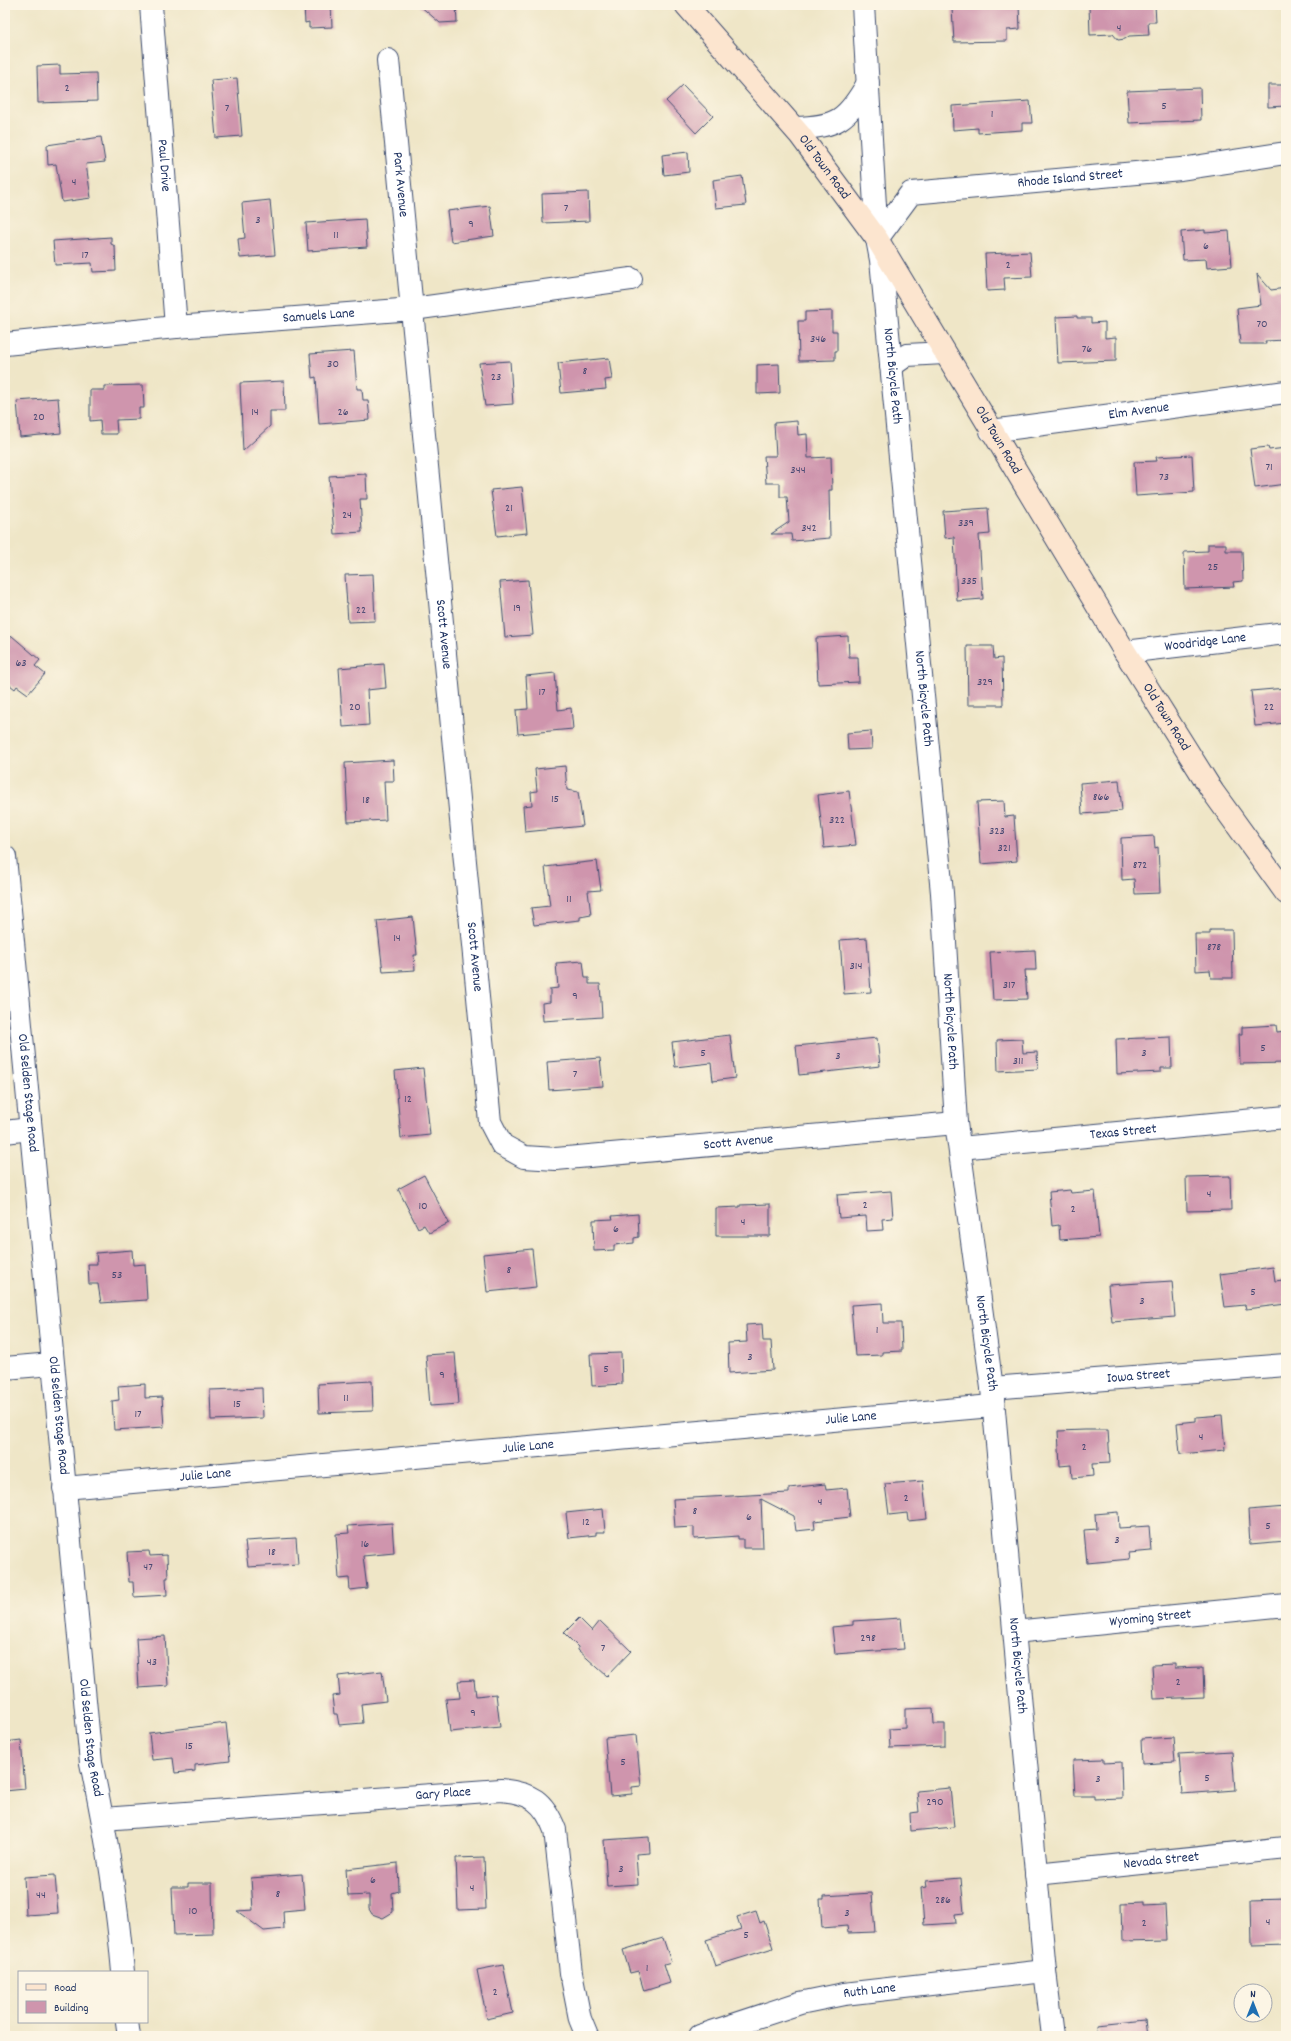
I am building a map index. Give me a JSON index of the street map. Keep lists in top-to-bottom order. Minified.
{"streets":{"main road":["Old Town Road"],"street":["Paul Drive","Rhode Island Street","Park Avenue","Samuels Lane","North Bicycle Path","Elm Avenue","Scott Avenue","Woodridge Lane","Old Selden Stage Road","Texas Street","Iowa Street","Julie Lane","Wyoming Street","Gary Place","Nevada Street","Ruth Lane"]},"crossings":[["Paul Drive","Samuels Lane"],["Old Town Road","Rhode Island Street"],["Old Town Road","North Bicycle Path"],["Old Town Road","Elm Avenue"],["Old Town Road","Woodridge Lane"],["Rhode Island Street","North Bicycle Path"],["Park Avenue","Samuels Lane"],["Park Avenue","Scott Avenue"],["Samuels Lane","Scott Avenue"],["North Bicycle Path","Scott Avenue"],["North Bicycle Path","Texas Street"],["North Bicycle Path","Iowa Street"],["North Bicycle Path","Julie Lane"],["North Bicycle Path","Wyoming Street"],["North Bicycle Path","Nevada Street"],["North Bicycle Path","Ruth Lane"],["Old Selden Stage Road","Julie Lane"],["Old Selden Stage Road","Gary Place"],["Iowa Street","Julie Lane"]],"house_numbers":["4","2","5","7","1","4","7","3","9","11","6","17","2","70","346","76","30","8","23","14","26","20","71","344","73","21","24","339","342","25","335","19","22","63","329","17","20","22","866","15","18","322","323","321","872","11","14","878","314","317","9","5","5","3","3","311","7","12","4","2","10","2","4","6","8","53","5","3","1","3","5","9","11","15","17","4","2","2","4","8","6","12","5","3","16","18","47","298","7","43","2","9","15","5","5","3","290","3","6","4","8","44","286","10","3","4","2","5","1","2"],"legend":["Road","Building"],"north":"top"}
